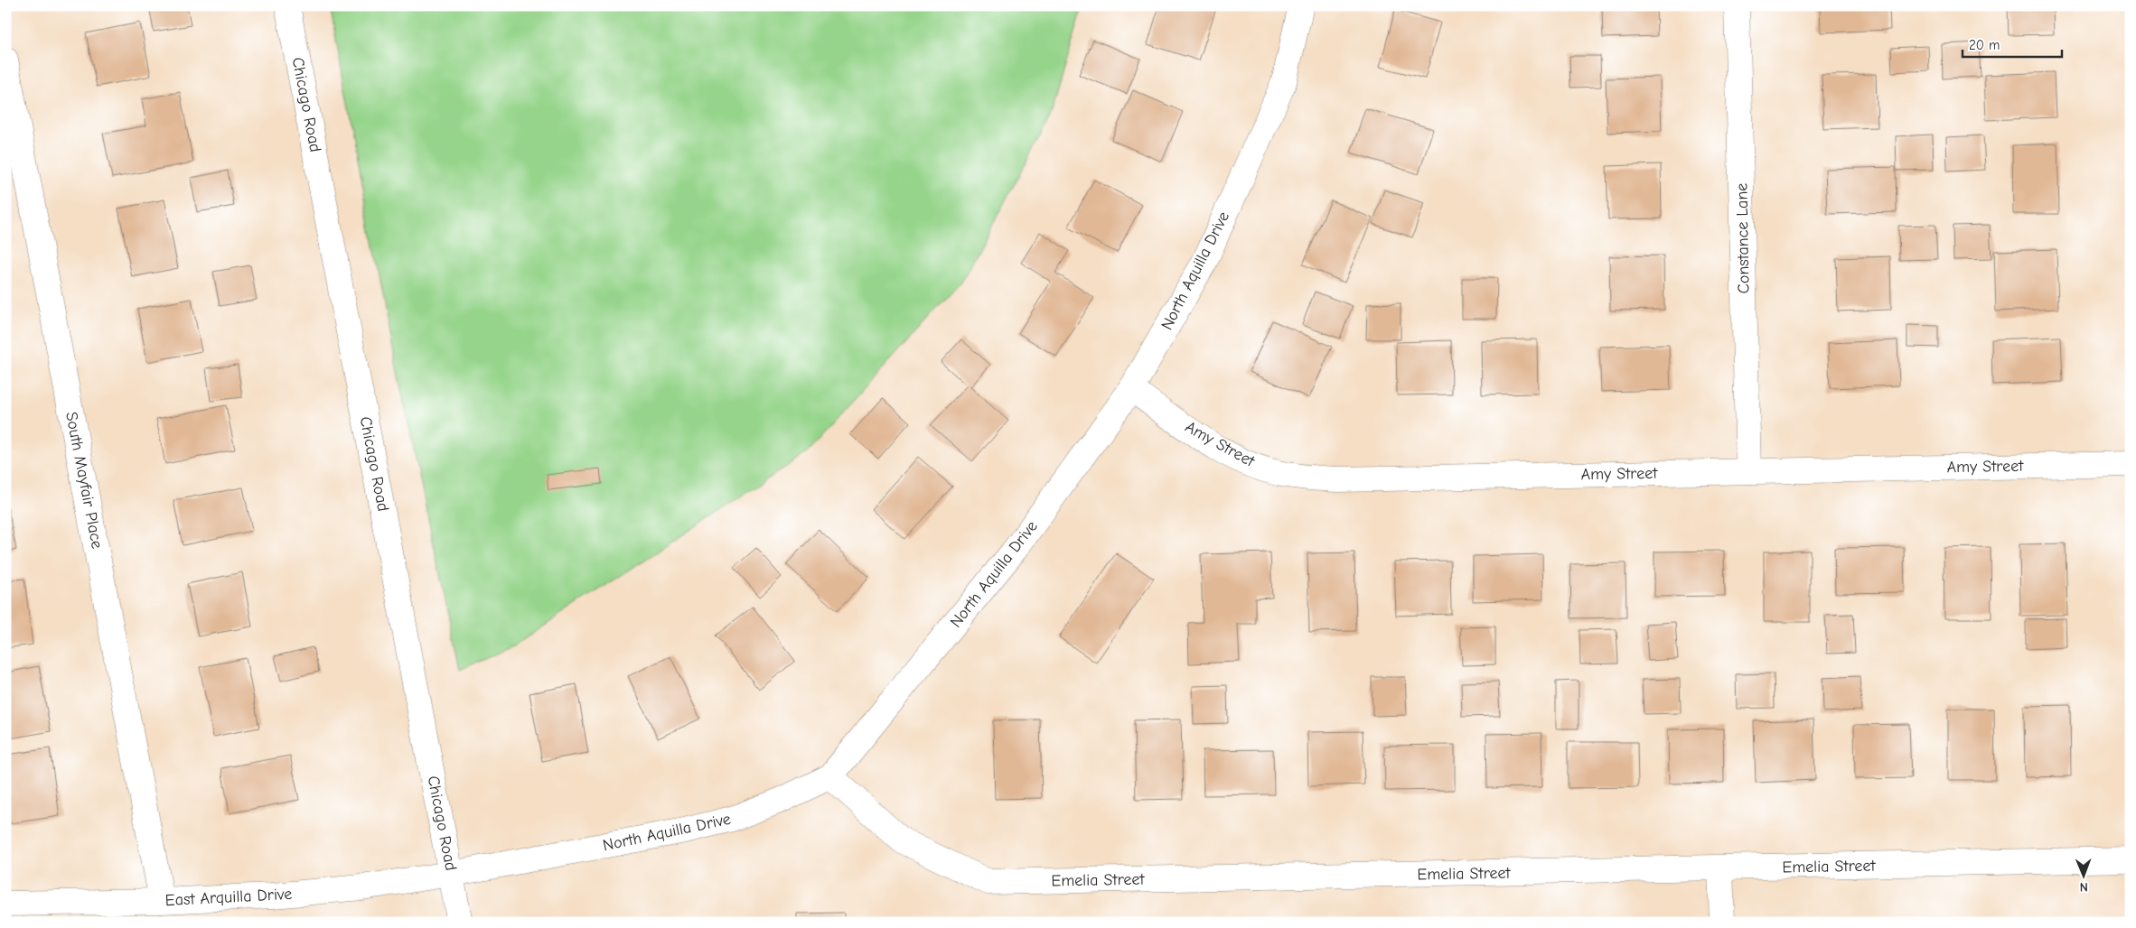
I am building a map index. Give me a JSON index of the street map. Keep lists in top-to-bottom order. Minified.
{"streets":{"street":["Chicago Road","Constance Lane","North Aquilla Drive","Amy Street","South Mayfair Place","Emelia Street","East Arquilla Drive"]},"crossings":[["Chicago Road","North Aquilla Drive"],["Chicago Road","East Arquilla Drive"],["Constance Lane","Amy Street"],["North Aquilla Drive","Amy Street"],["North Aquilla Drive","Emelia Street"],["North Aquilla Drive","East Arquilla Drive"],["South Mayfair Place","East Arquilla Drive"]],"scale_bar":"20 m","north":"bottom"}
